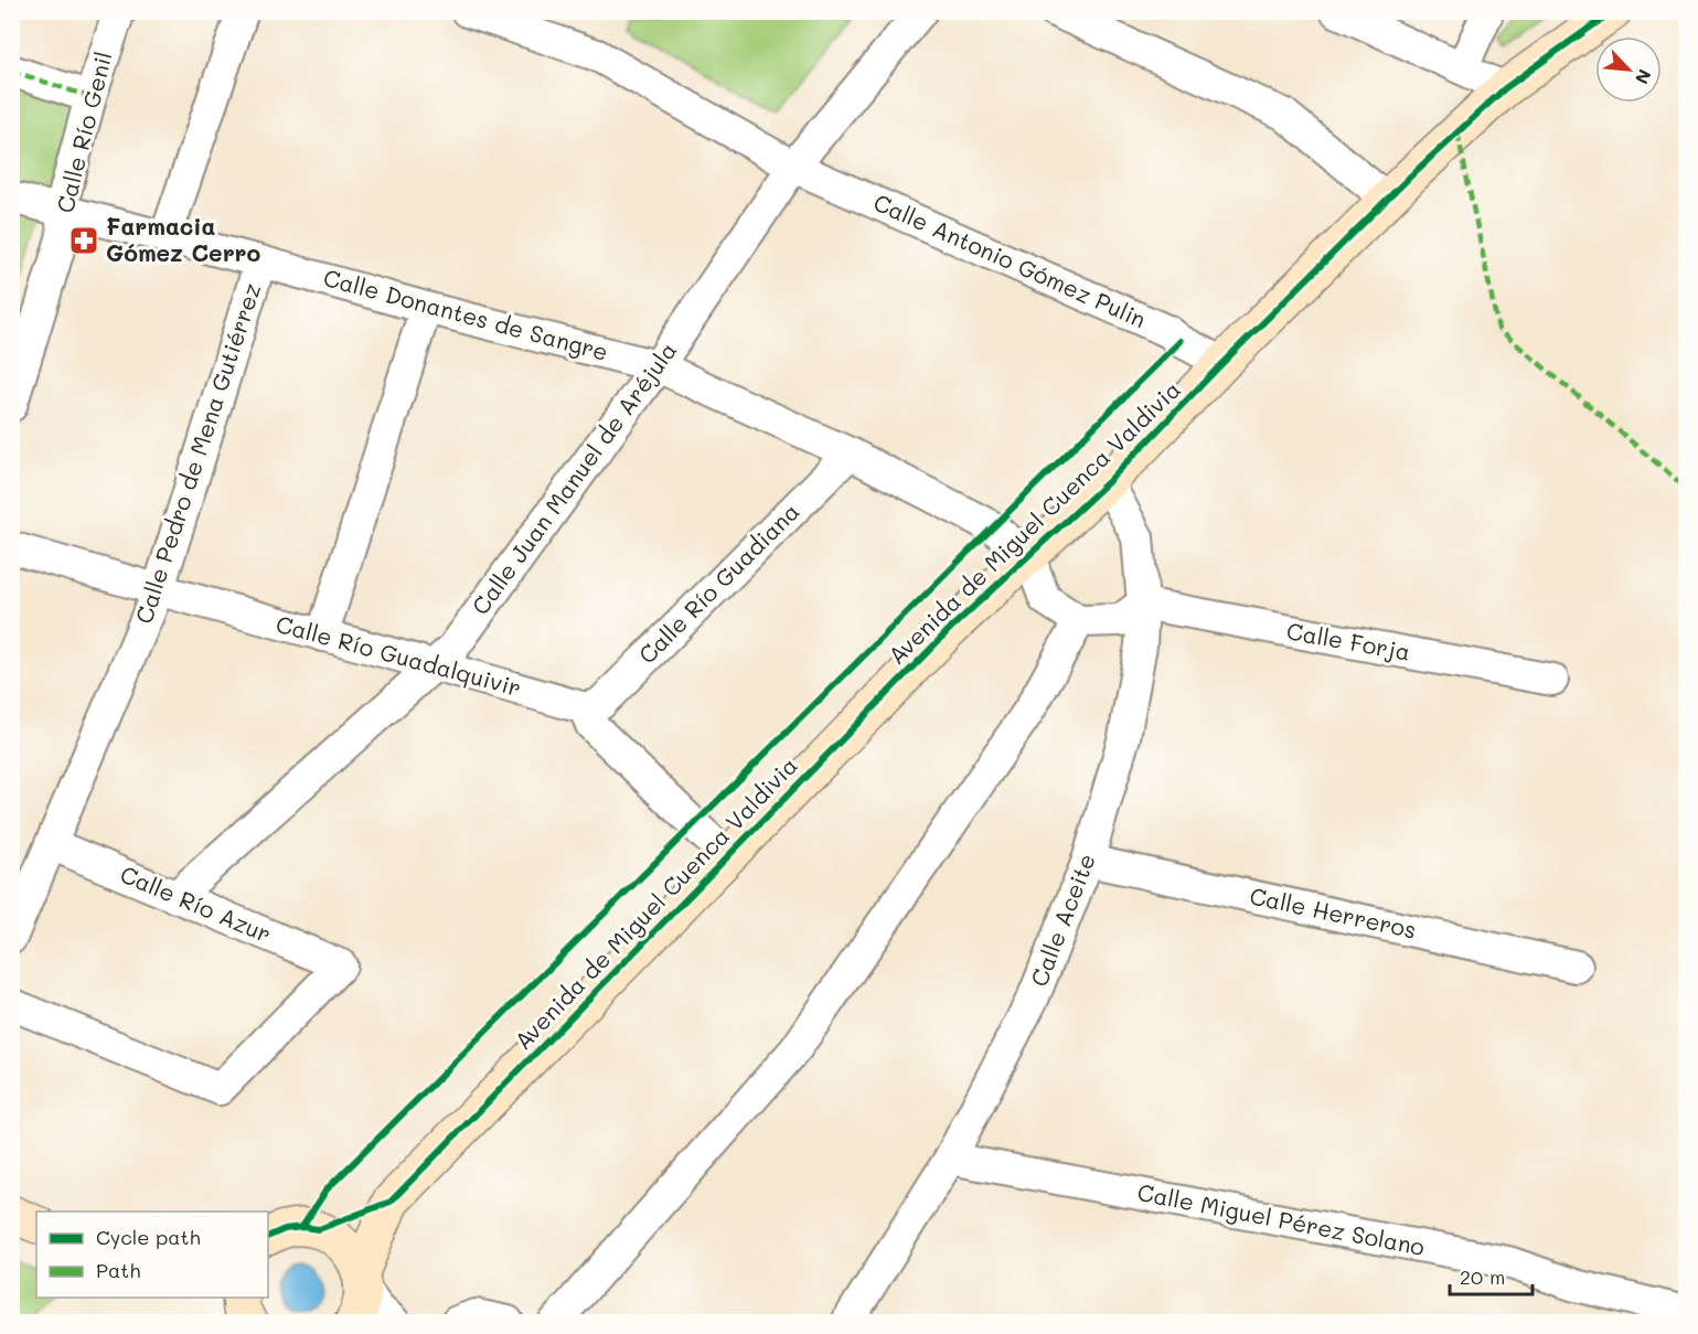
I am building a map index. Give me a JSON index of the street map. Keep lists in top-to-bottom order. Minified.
{"streets":{"street":["Calle Río Genil","Calle Antonio Gómez Pulin","Calle Donantes de Sangre","Calle Pedro de Mena Gutiérrez","Calle Juan Manuel de Aréjula","Avenida de Miguel Cuenca Valdivia","Calle Río Guadiana","Calle Forja","Calle Río Guadalquivir","Calle Río Azur","Calle Herreros","Calle Aceite","Calle Miguel Pérez Solano"]},"crossings":[["Calle Río Genil","Calle Donantes de Sangre"],["Calle Antonio Gómez Pulin","Calle Juan Manuel de Aréjula"],["Calle Antonio Gómez Pulin","Avenida de Miguel Cuenca Valdivia"],["Calle Donantes de Sangre","Calle Pedro de Mena Gutiérrez"],["Calle Donantes de Sangre","Calle Juan Manuel de Aréjula"],["Calle Donantes de Sangre","Avenida de Miguel Cuenca Valdivia"],["Calle Donantes de Sangre","Calle Río Guadiana"],["Calle Pedro de Mena Gutiérrez","Calle Río Guadalquivir"],["Calle Pedro de Mena Gutiérrez","Calle Río Azur"],["Calle Juan Manuel de Aréjula","Calle Río Guadalquivir"],["Calle Juan Manuel de Aréjula","Calle Río Azur"],["Avenida de Miguel Cuenca Valdivia","Calle Aceite"],["Calle Río Guadiana","Calle Río Guadalquivir"],["Calle Forja","Calle Aceite"],["Calle Herreros","Calle Aceite"],["Calle Aceite","Calle Miguel Pérez Solano"]],"places":{"pharmacy":["Farmacia Gómez Cerro"]},"legend":["Cycle path","Path"],"scale_bar":"20 m","north":"bottom right"}
